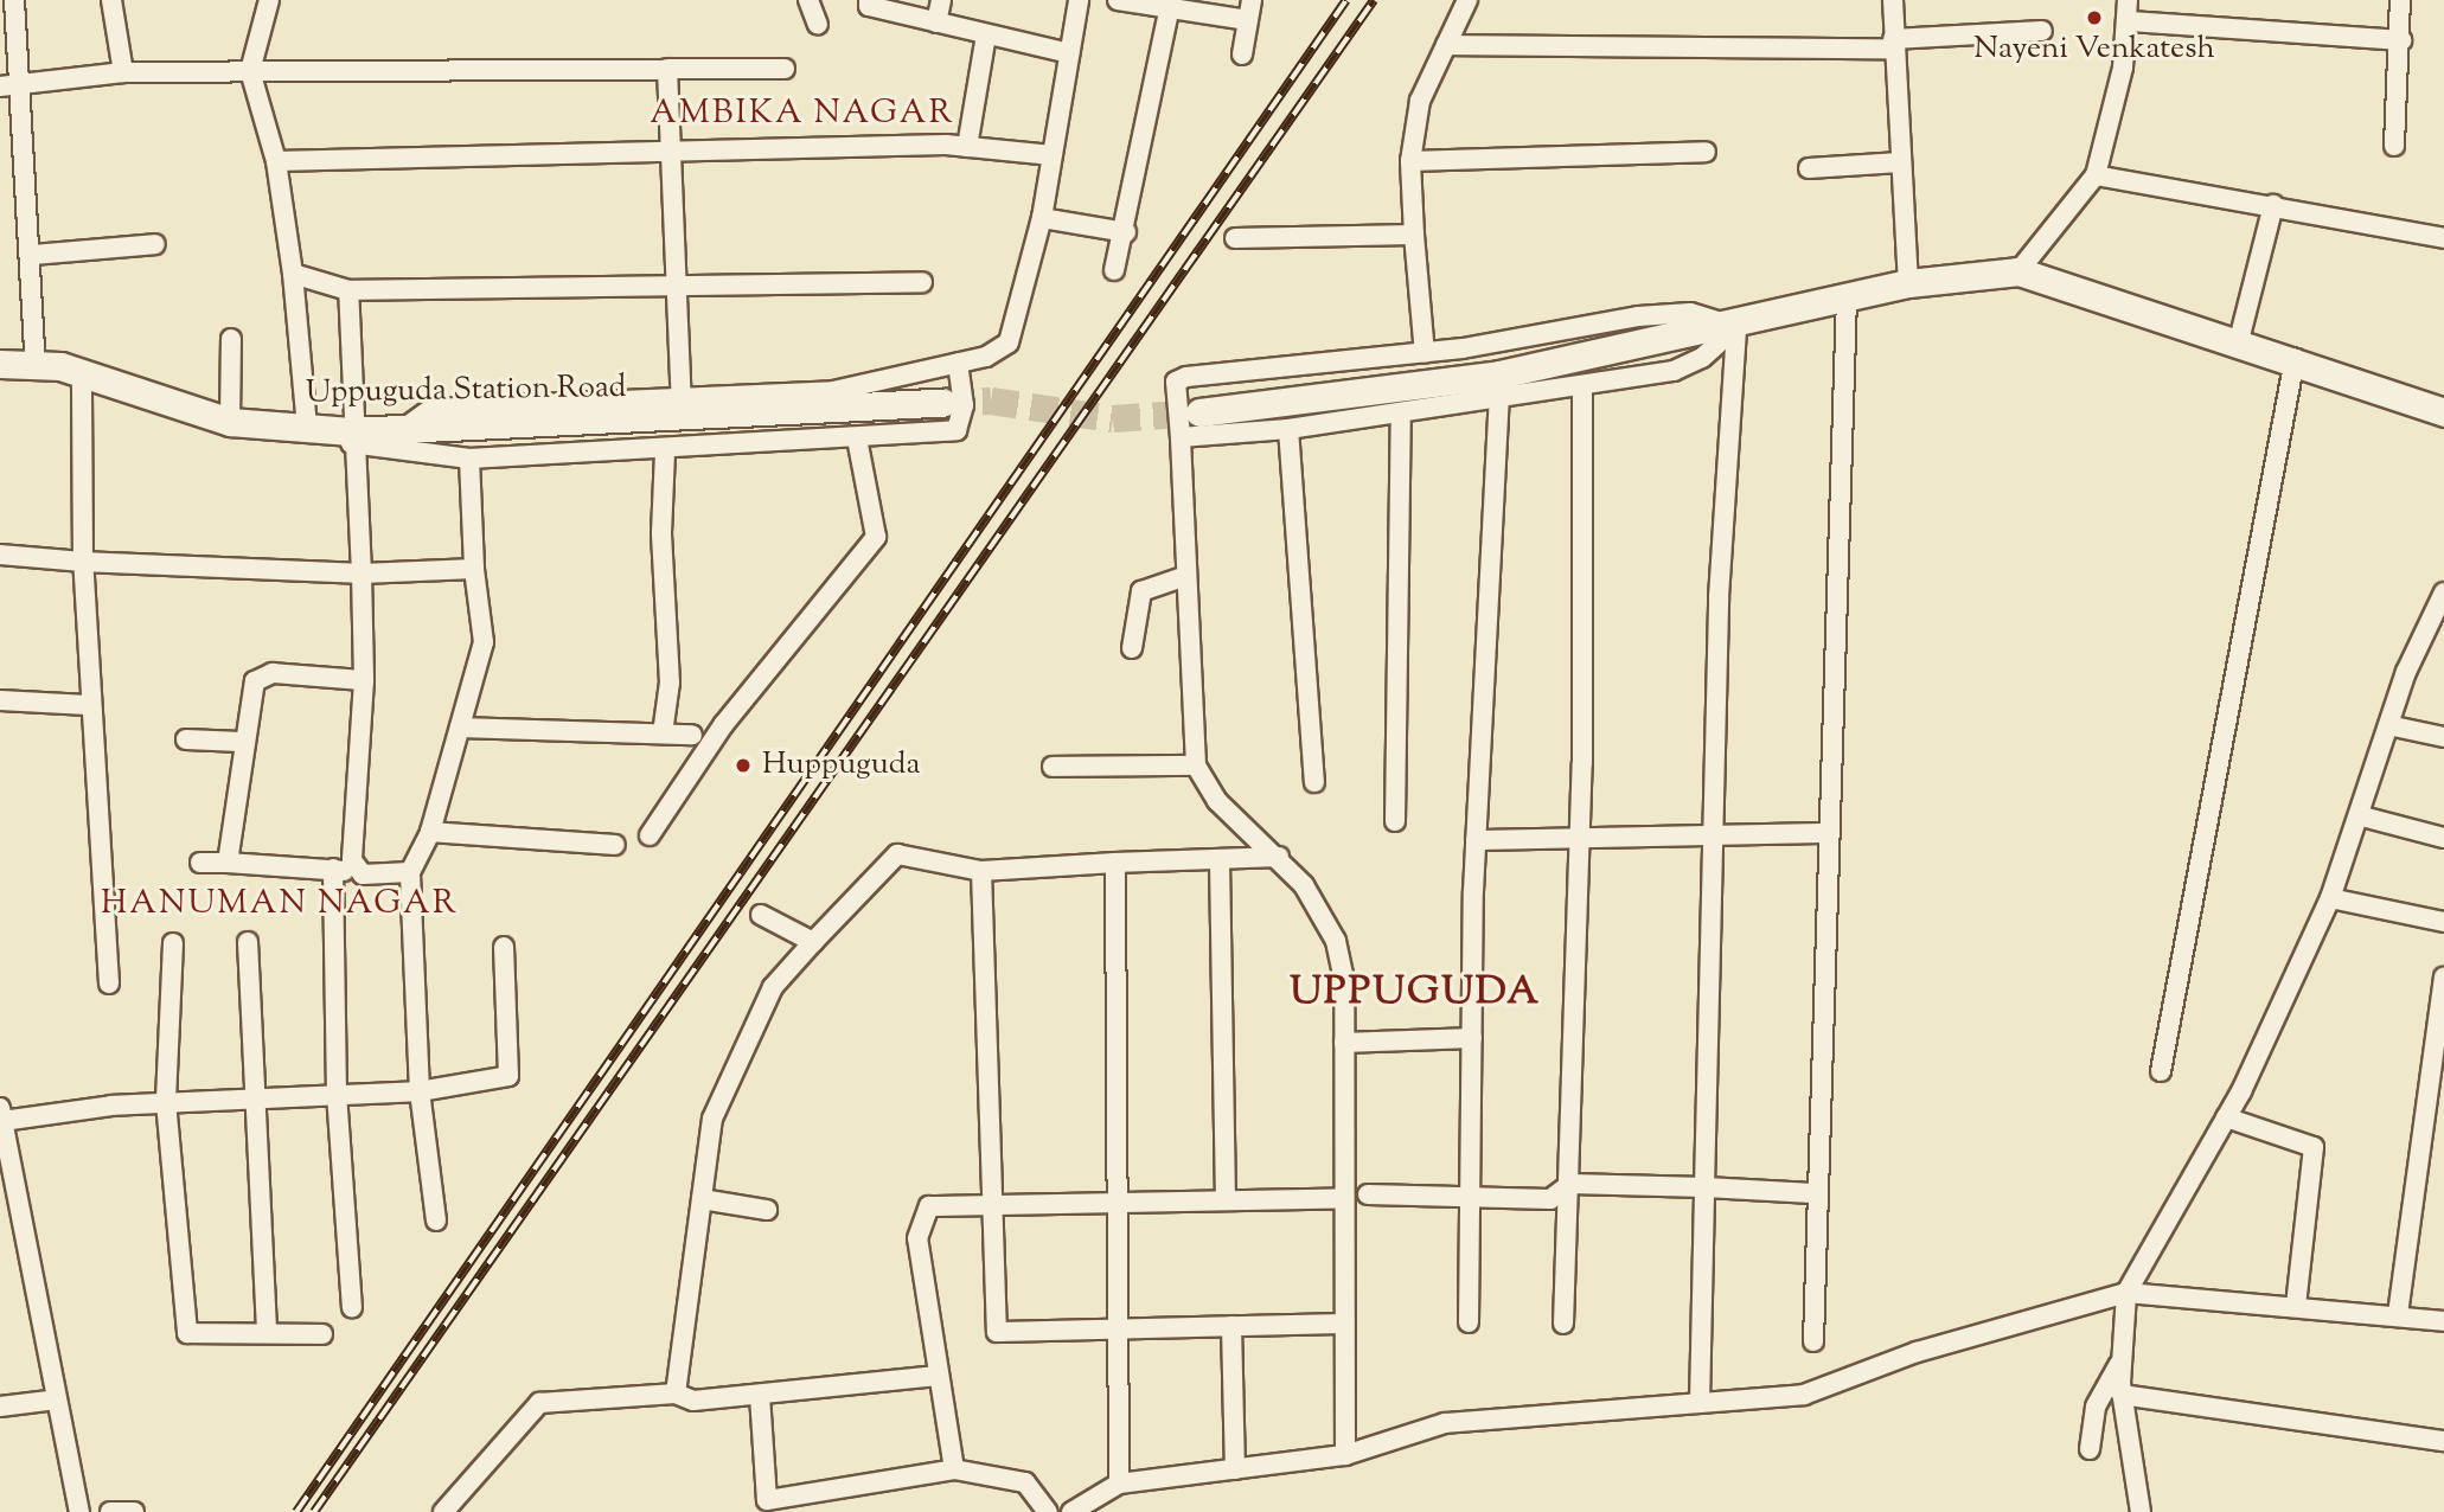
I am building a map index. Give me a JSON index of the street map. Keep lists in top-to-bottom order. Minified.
{"streets":{"street":["Uppuguda Station Road"]},"districts":["AMBIKA NAGAR","HANUMAN NAGAR","UPPUGUDA"],"places":["Nayeni Venkatesh","Huppuguda"]}
